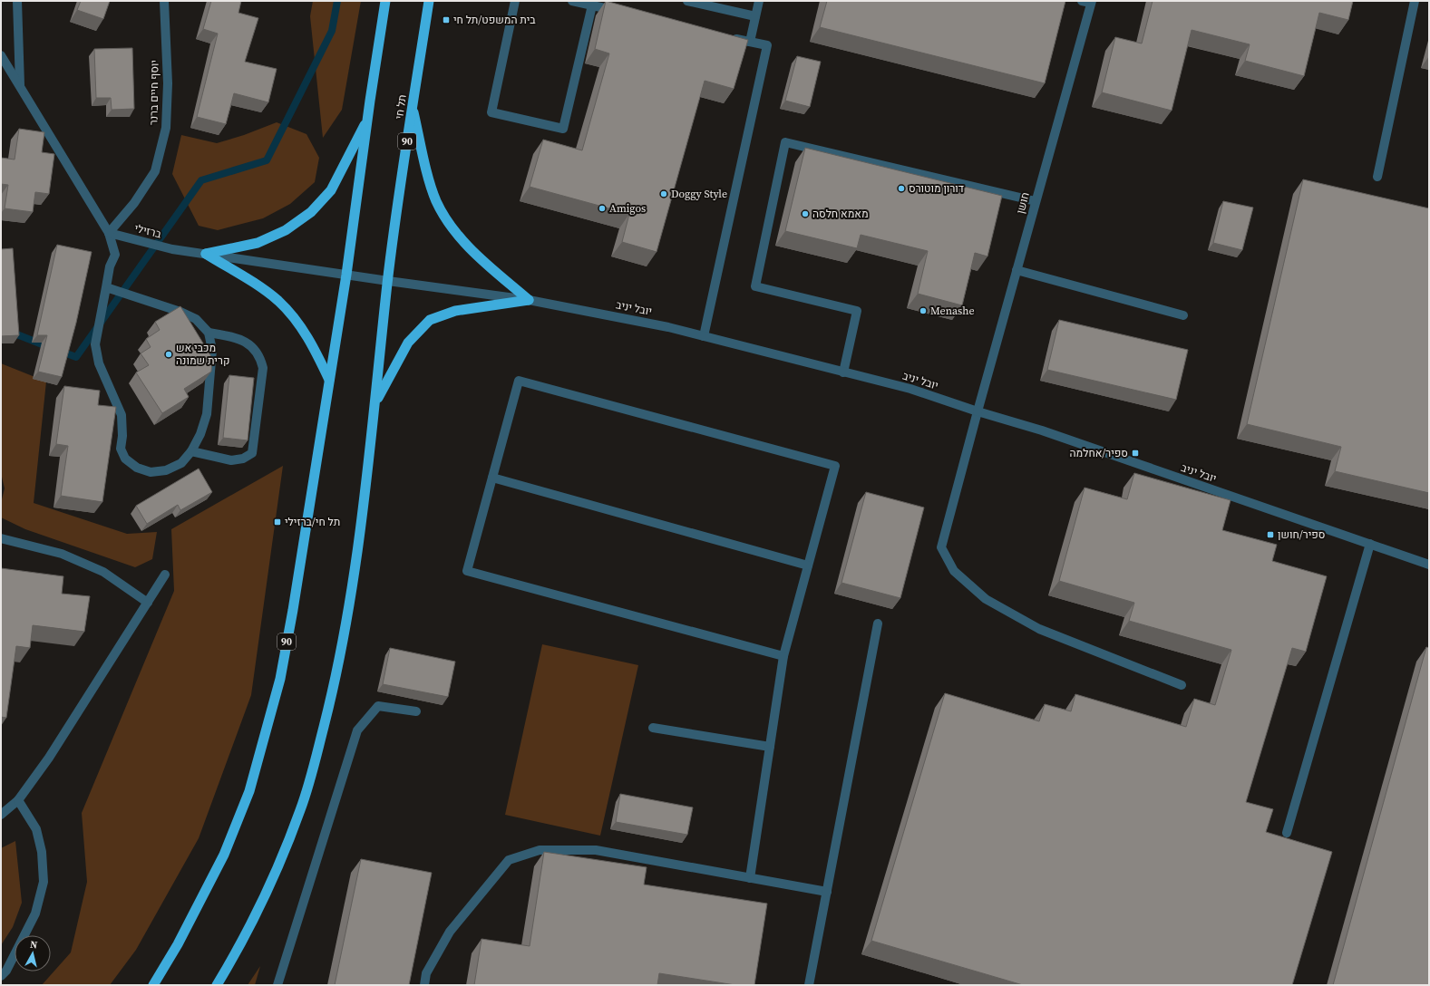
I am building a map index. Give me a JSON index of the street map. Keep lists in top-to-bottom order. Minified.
{"streets":{"highway":["תל חי","90"],"street":["יוסף חיים ברנר","חושן","ברזילי","יובל יניב"]},"crossings":[["יוסף חיים ברנר","ברזילי"],["תל חי","90"],["תל חי","ברזילי"],["תל חי","יובל יניב"],["90","ברזילי"],["90","יובל יניב"],["חושן","יובל יניב"],["ברזילי","יובל יניב"]],"places":{"transit":["בית המשפט/תל חי","ספיר/אחלמה","תל חי/ברזילי","ספיר/חושן"],"other":["דורון מוטורס","Doggy Style","Amigos","מאמא חלסה","Menashe","מכבי אש קרית שמונה"]},"north":"top"}
